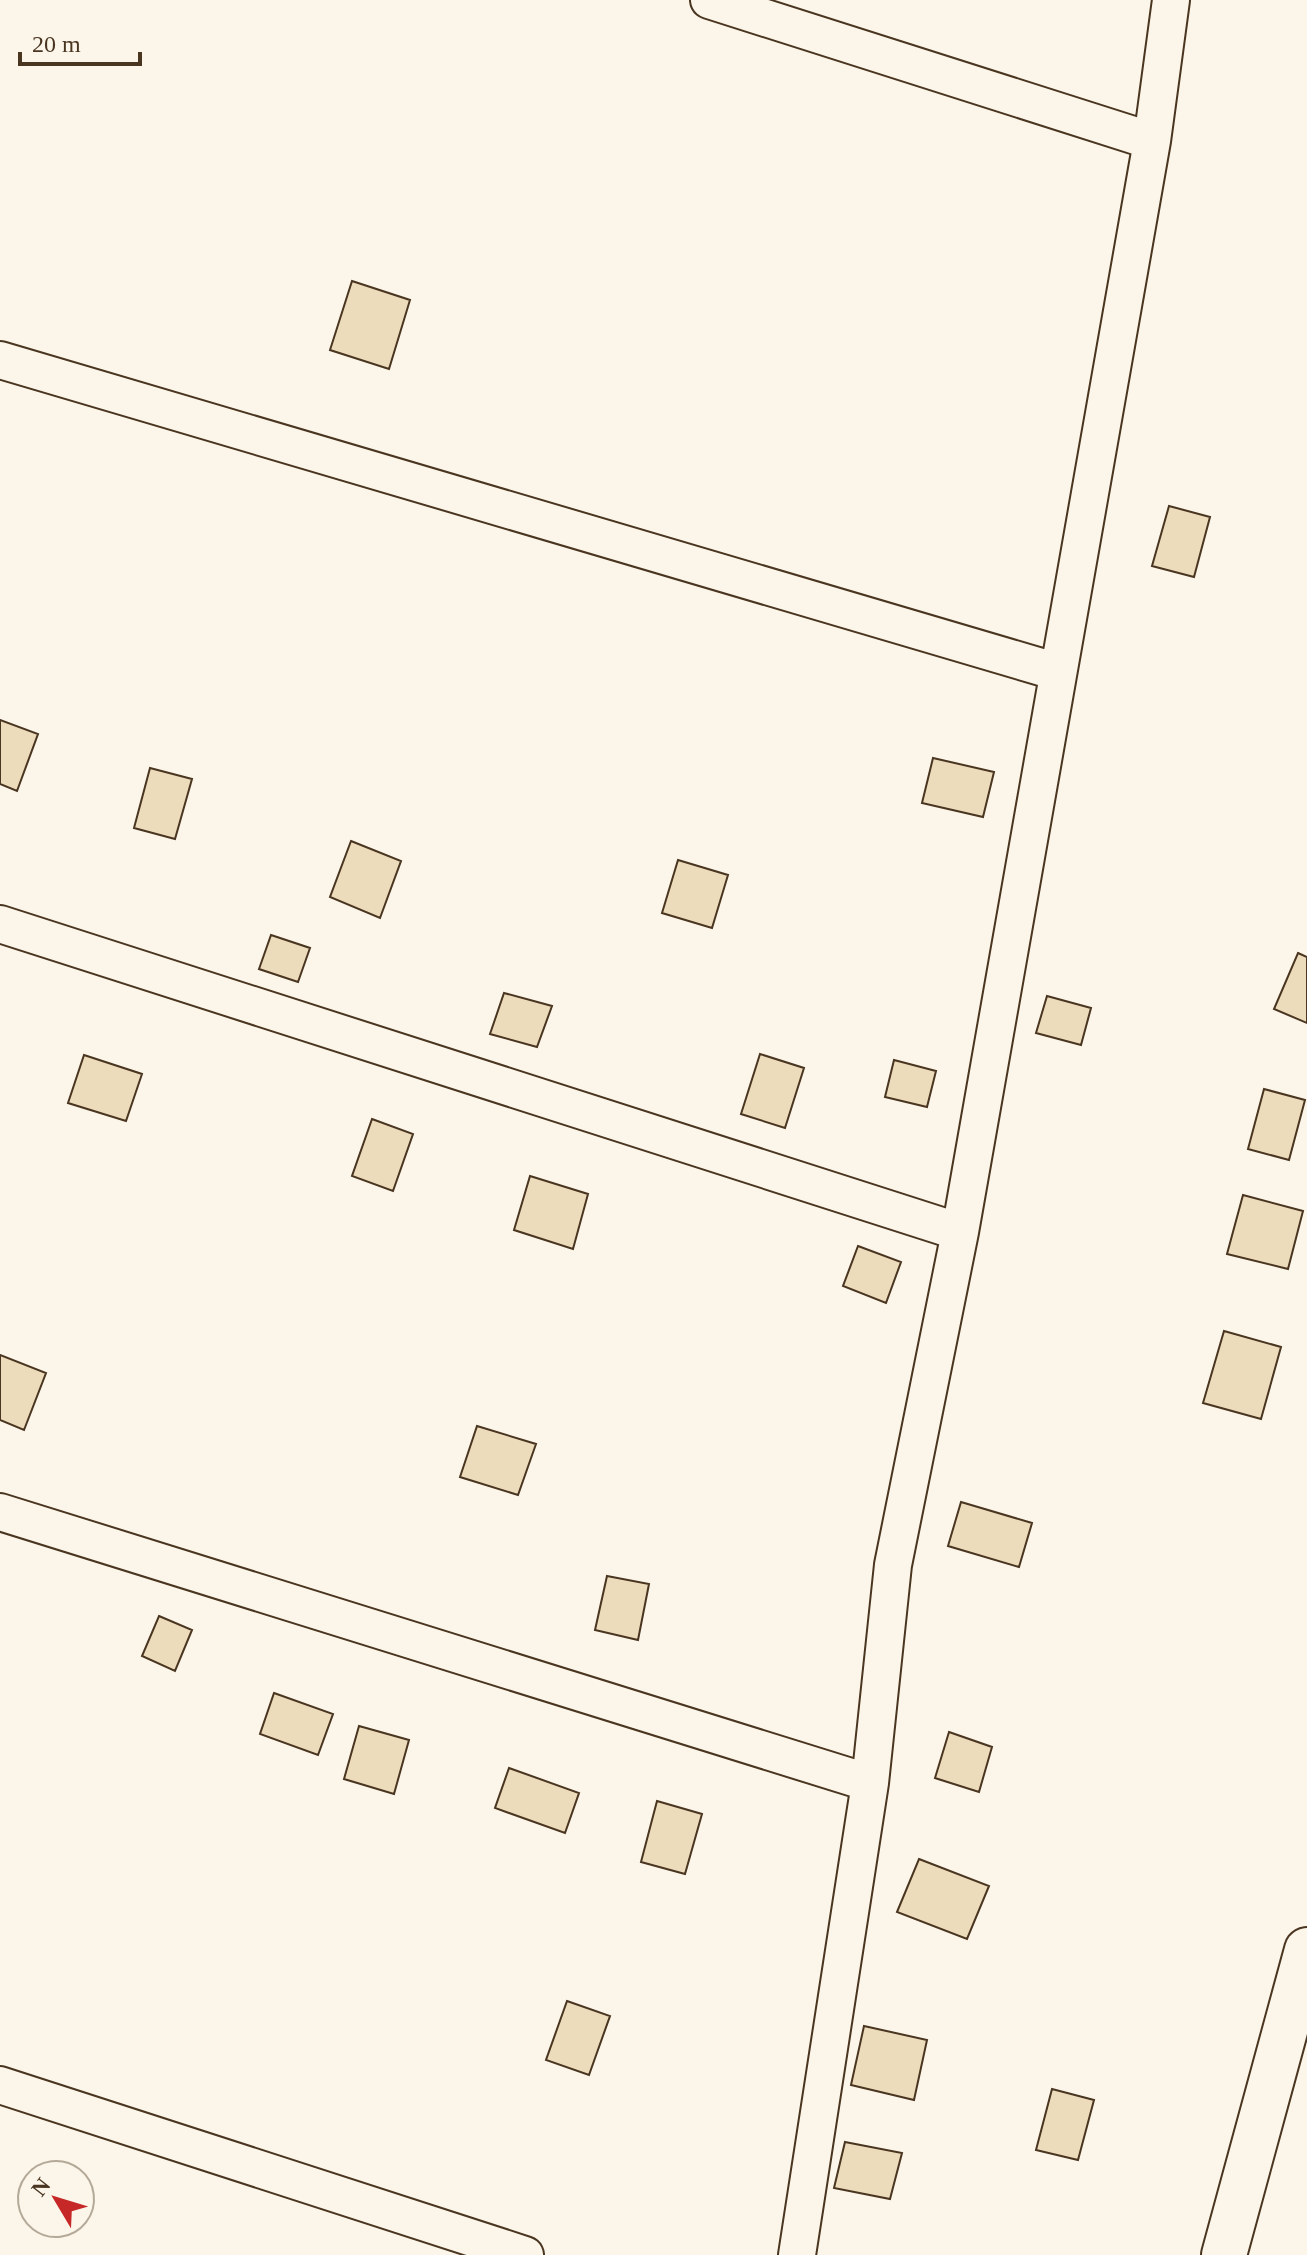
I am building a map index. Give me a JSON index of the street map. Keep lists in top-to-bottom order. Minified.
{"scale_bar":"20 m","north":"top left"}
